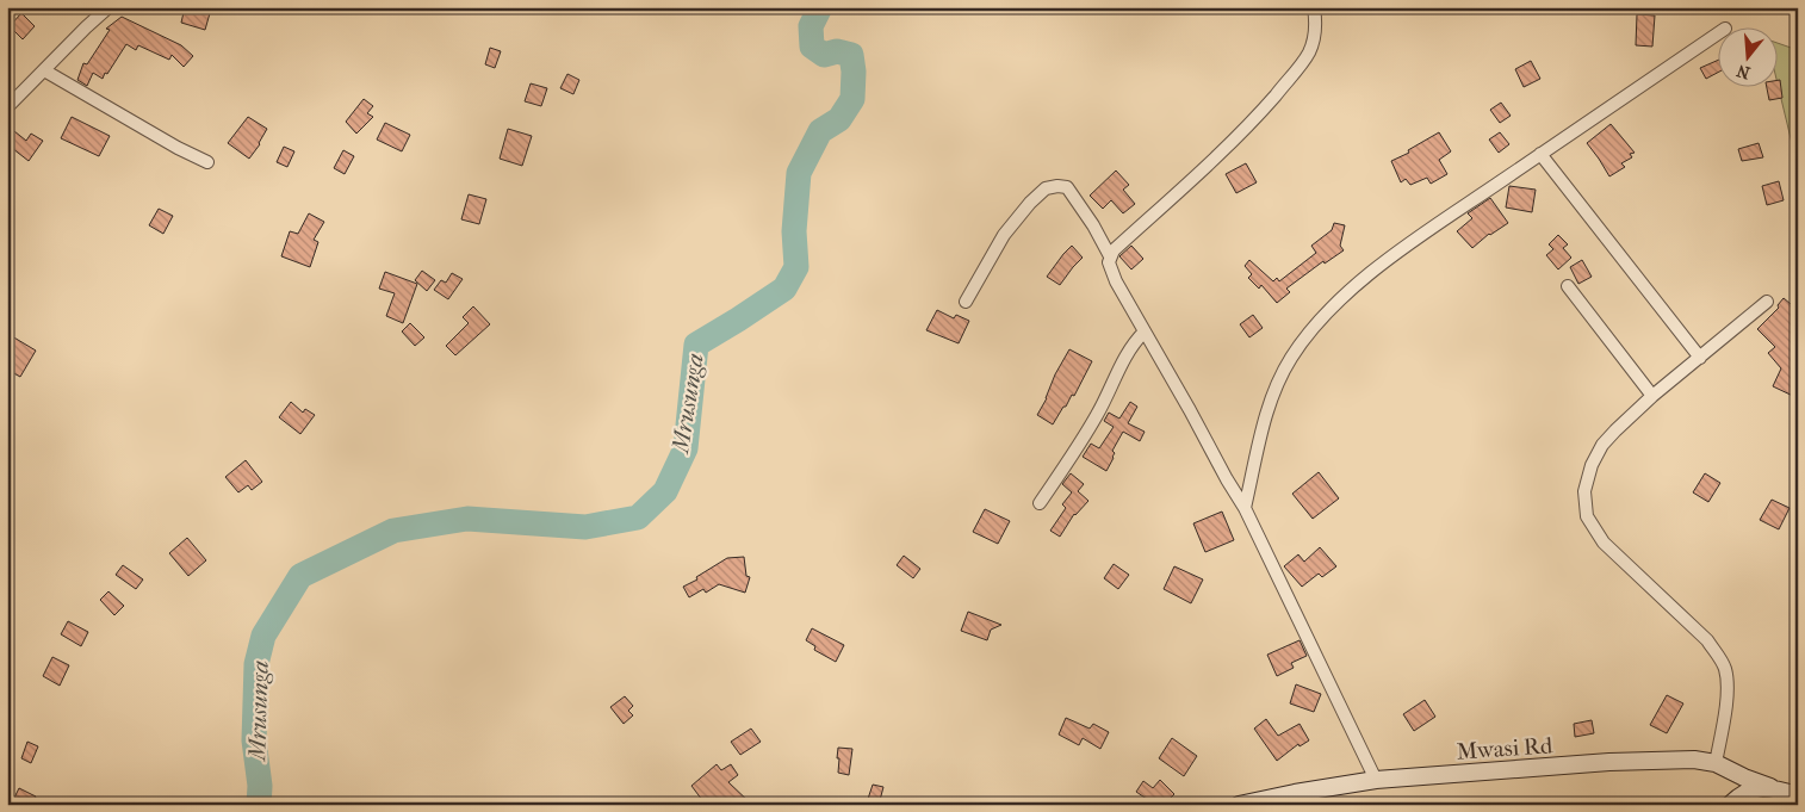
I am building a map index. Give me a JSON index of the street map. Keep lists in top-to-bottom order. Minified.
{"streets":{"street":["Mwasi Rd"]},"water":["Mrusunga"],"north":"bottom"}
